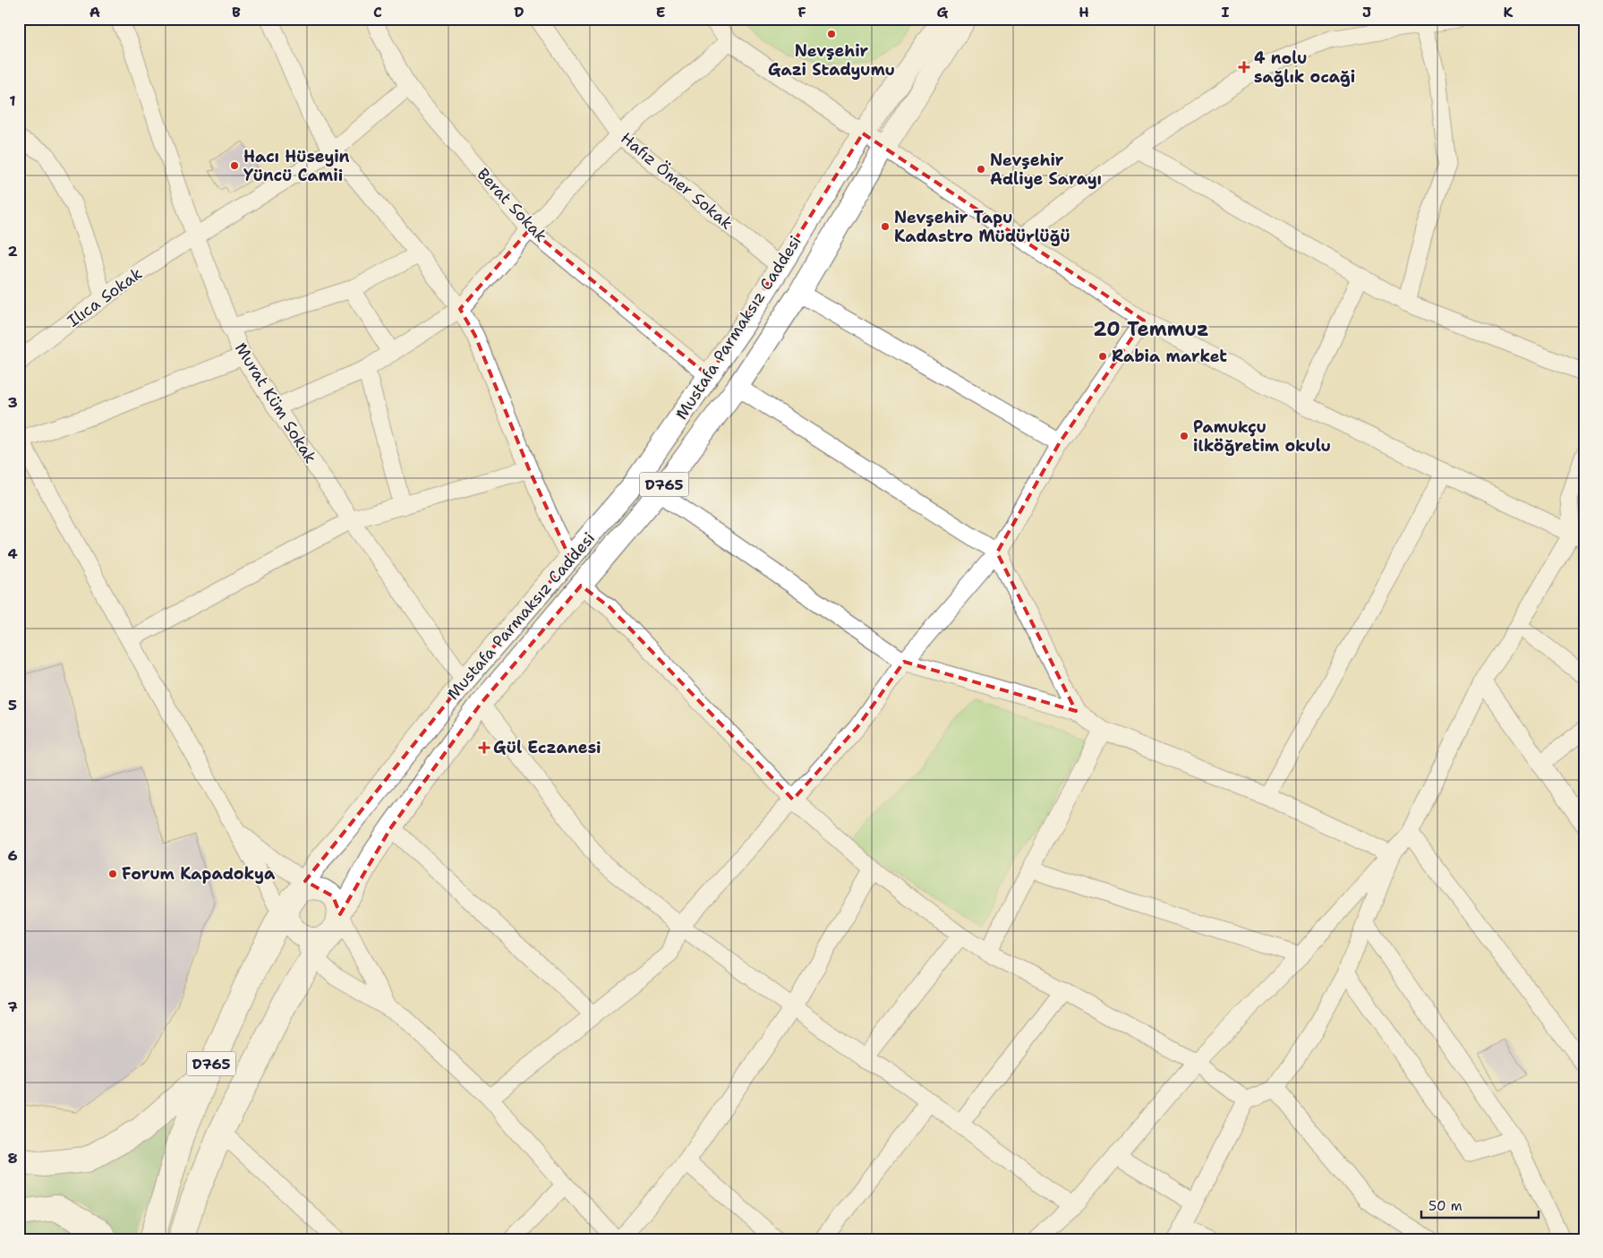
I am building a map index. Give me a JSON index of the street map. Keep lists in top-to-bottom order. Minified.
{"streets":{"highway":["Mustafa Parmaksız Caddesi","D765"],"street":["Hafız Ömer Sokak","Berat Sokak","Ilıca Sokak","Murat Küm Sokak"]},"crossings":[["Hafız Ömer Sokak","Mustafa Parmaksız Caddesi"],["Berat Sokak","Ilıca Sokak"],["Berat Sokak","Mustafa Parmaksız Caddesi"],["Ilıca Sokak","Murat Küm Sokak"],["Mustafa Parmaksız Caddesi","Murat Küm Sokak"],["Mustafa Parmaksız Caddesi","D765"]],"districts":["20 Temmuz"],"places":{"other":["Nevşehir Gazi Stadyumu","Hacı Hüseyin Yüncü Camii","Nevşehir Adliye Sarayı","Nevşehir Tapu Kadastro Müdürlüğü","Rabia market","Pamukçu ilköğretim okulu","Forum Kapadokya"],"health":["4 nolu sağlık ocaği","Gül Eczanesi"]},"scale_bar":"50 m","grid":{"columns":["A","B","C","D","E","F","G","H","I","J","K"],"rows":["1","2","3","4","5","6","7","8"]}}
